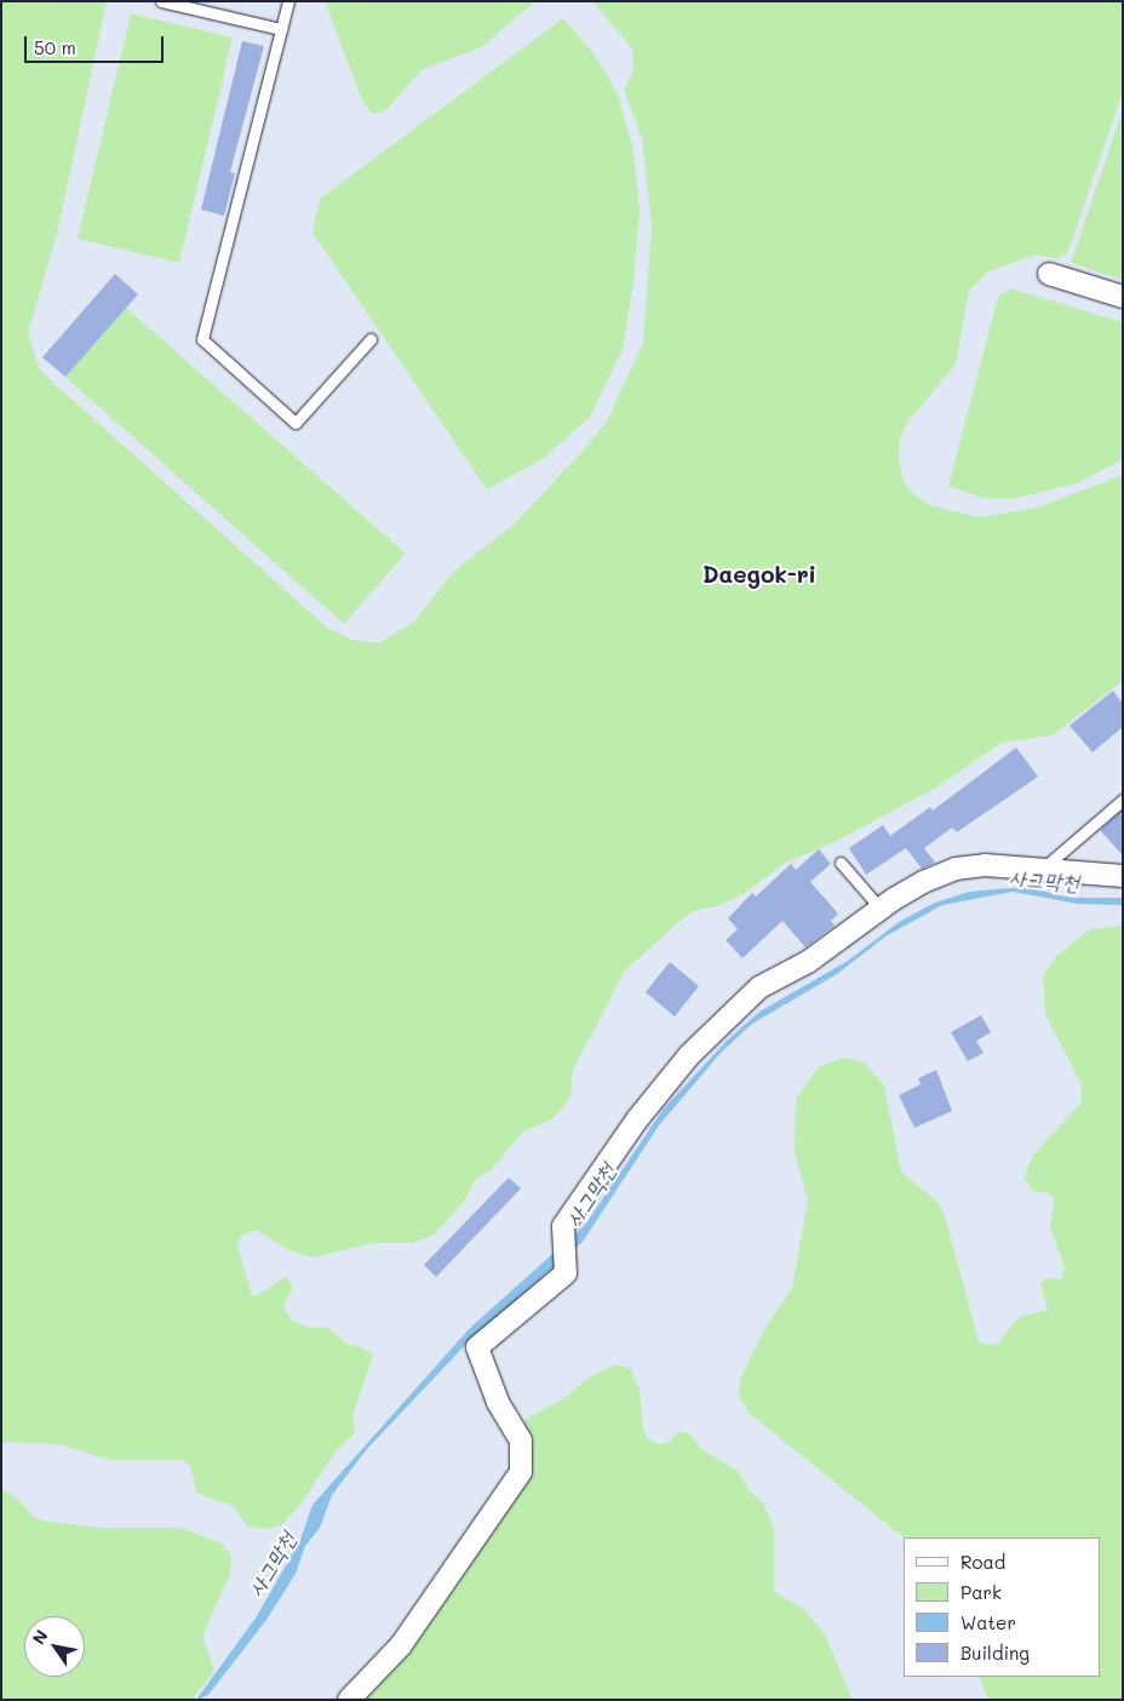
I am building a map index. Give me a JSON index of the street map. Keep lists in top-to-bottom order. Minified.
{"districts":["Daegok-ri"],"water":["사그막천"],"legend":["Road","Park","Water","Building"],"scale_bar":"50 m","north":"top left"}
